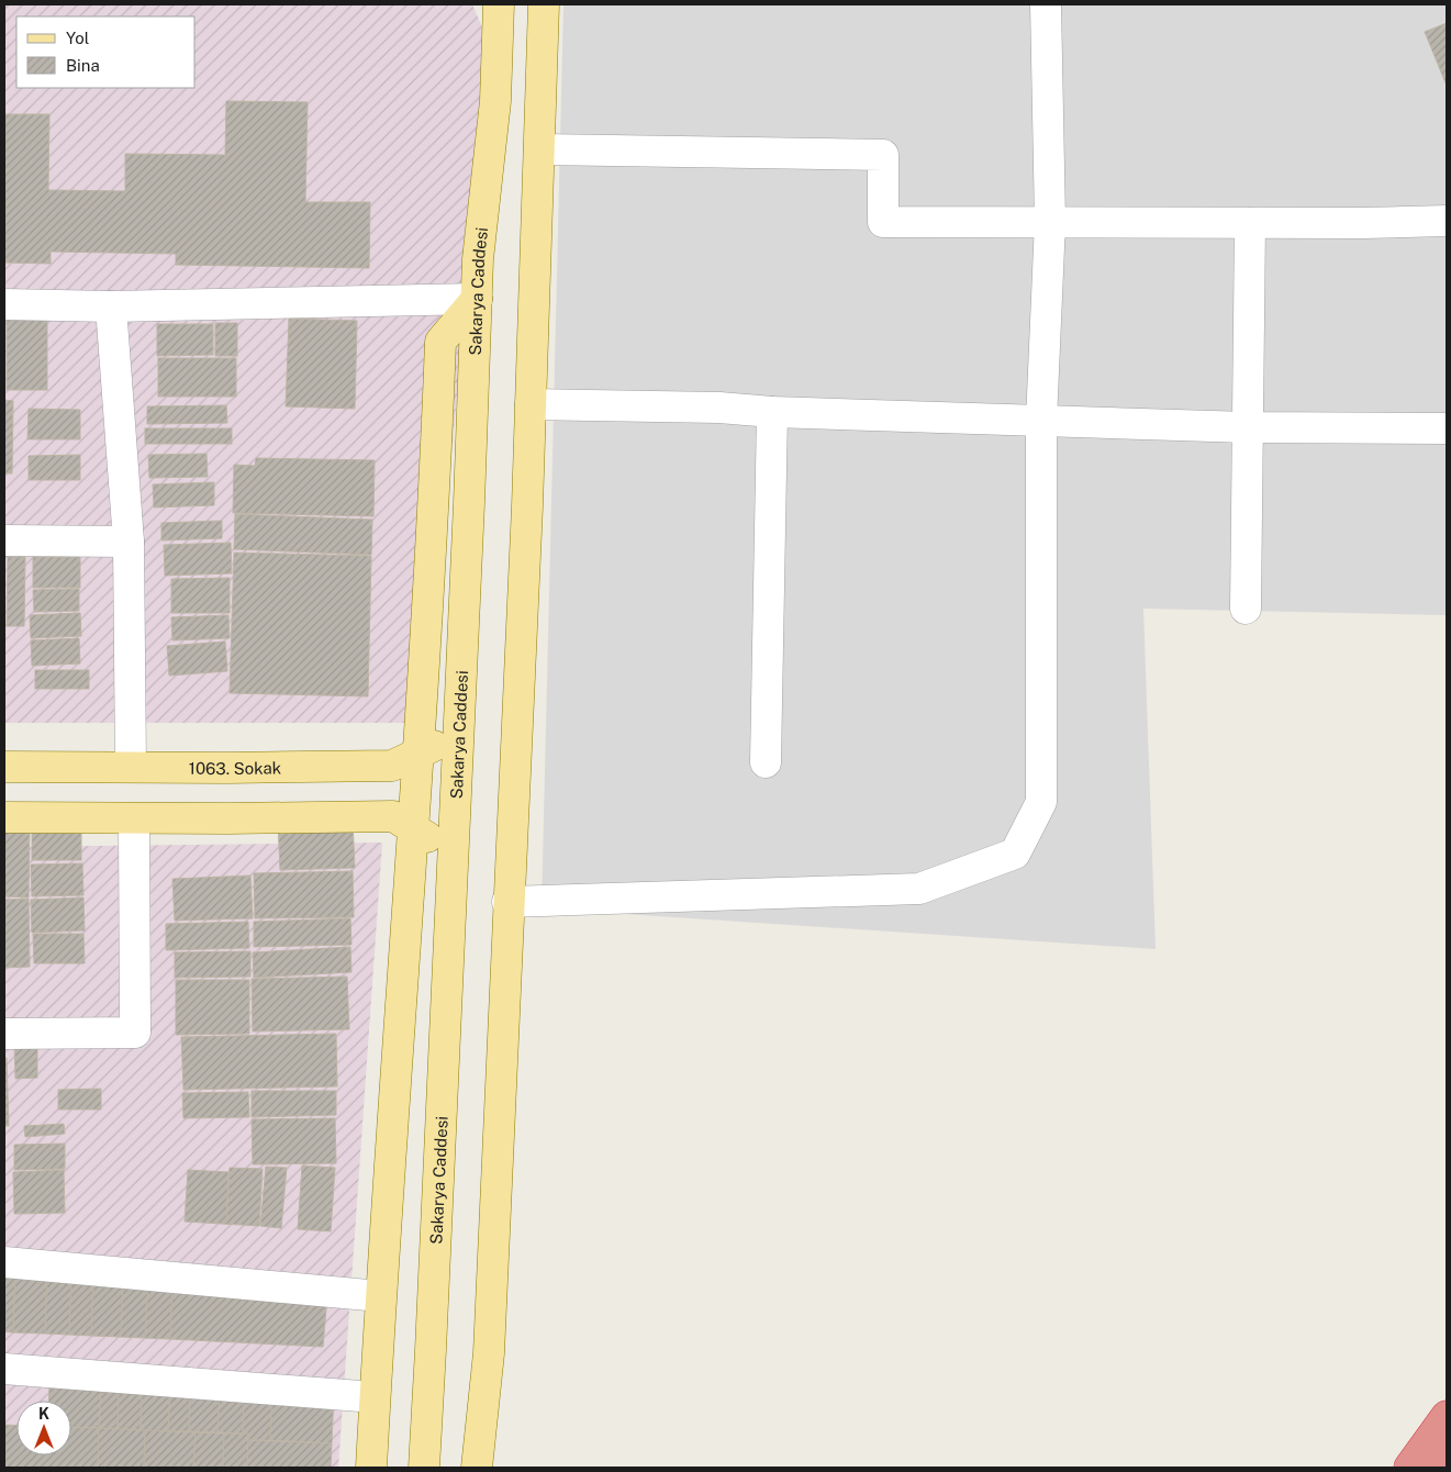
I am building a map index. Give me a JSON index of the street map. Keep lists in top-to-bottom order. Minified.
{"streets":{"main road":["Sakarya Caddesi","1063. Sokak"]},"crossings":[["Sakarya Caddesi","1063. Sokak"]],"legend":["Yol","Bina"],"north":"top"}
